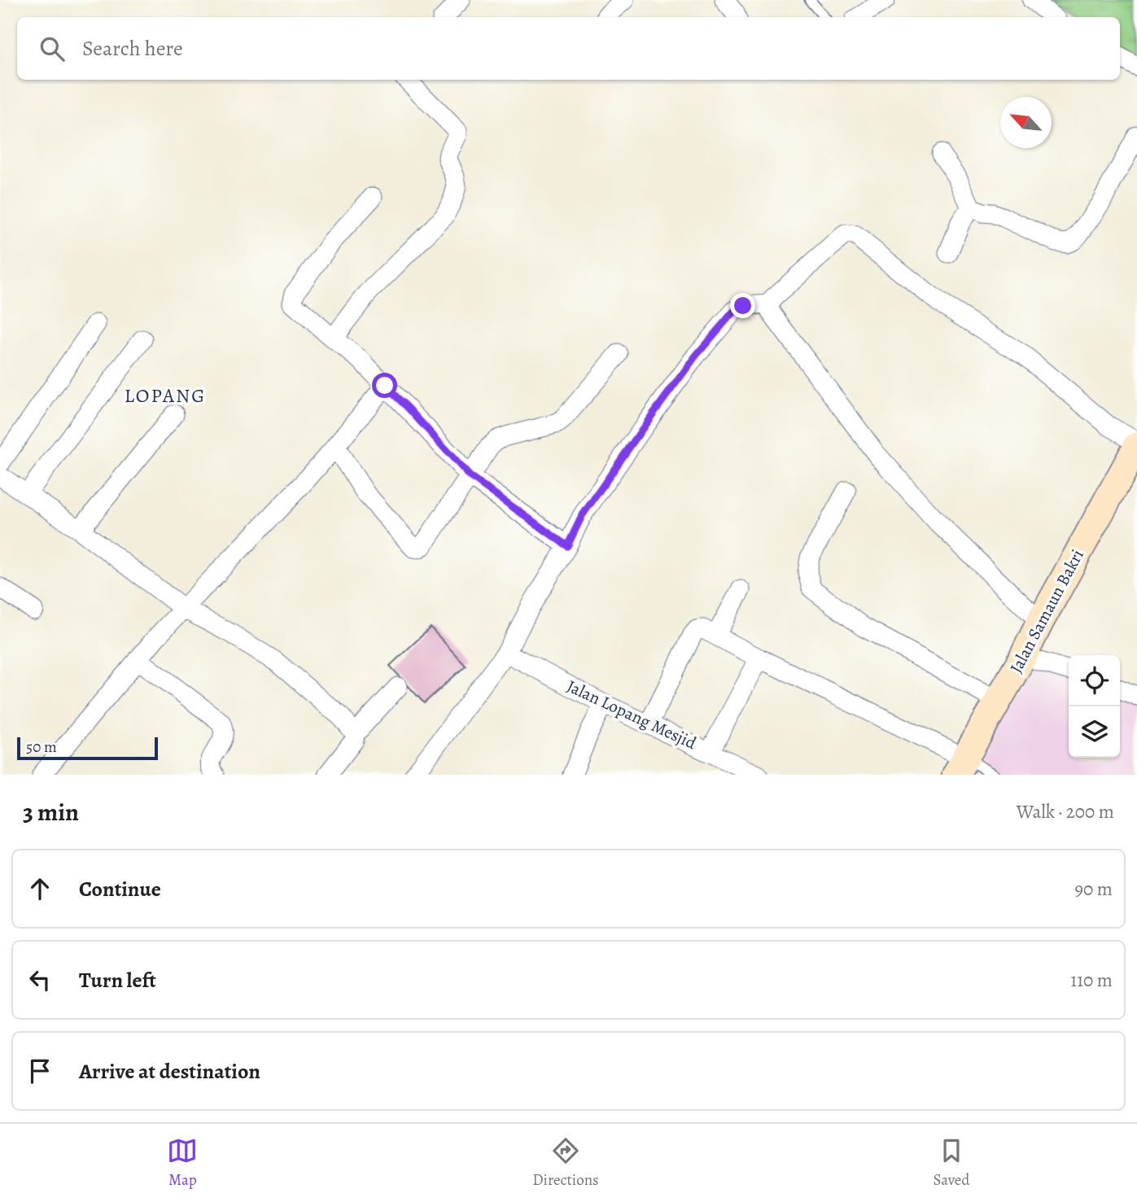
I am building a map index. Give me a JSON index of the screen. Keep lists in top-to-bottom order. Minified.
{"streets":{"street":["Jalan Samaun Bakri","Jalan Lopang Mesjid"]},"districts":["LOPANG"],"scale_bar":"50 m","north":"top left","page":{"search":"Search here","scale":"50 m","heading":["3 min","Walk · 200 m"],"list":[["Continue","90 m"],["Turn left","110 m"],"Arrive at destination"],"nav":["Map","Directions","Saved"]}}
